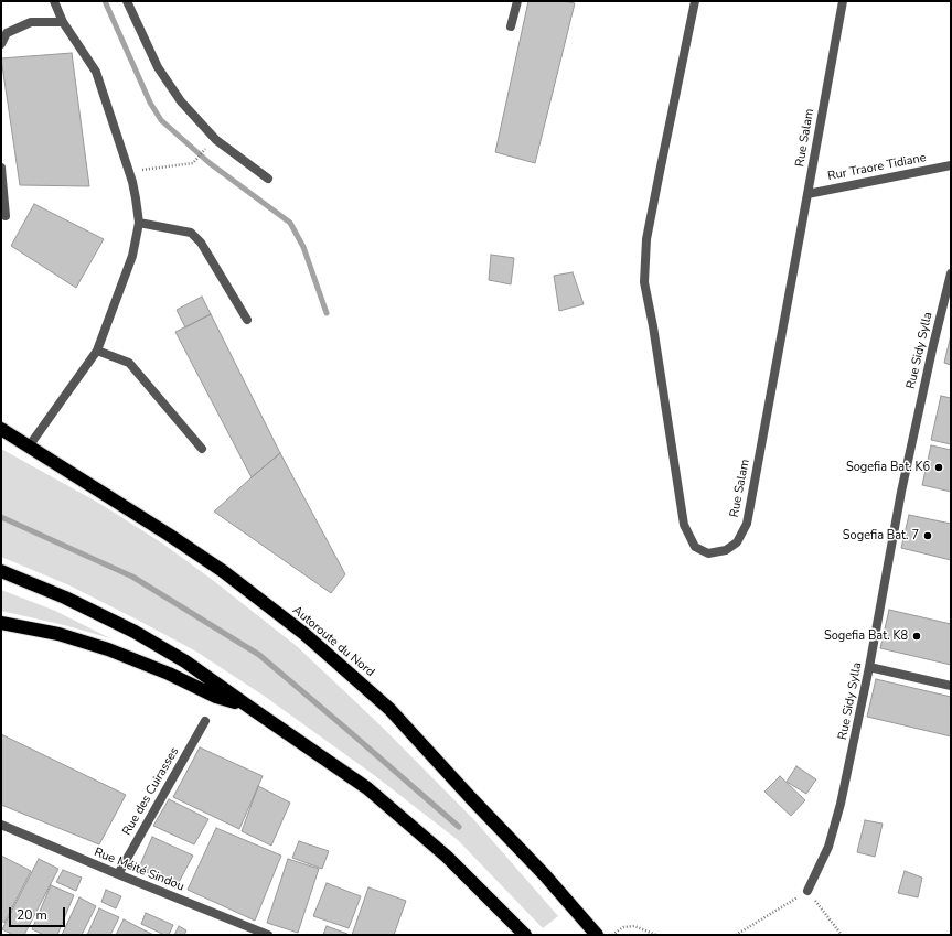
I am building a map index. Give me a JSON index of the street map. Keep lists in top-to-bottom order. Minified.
{"streets":{"highway":["Autoroute du Nord"],"street":["Rue Salam","Rur Traore Tidiane","Rue Sidy Sylla","Rue des Cuirasses","Rue Méité Sindou"]},"crossings":[["Rue Salam","Rur Traore Tidiane"],["Rue des Cuirasses","Rue Méité Sindou"]],"places":["Sogefia Bat. K6","Sogefia Bat. 7","Sogefia Bat. K8"],"scale_bar":"20 m"}
